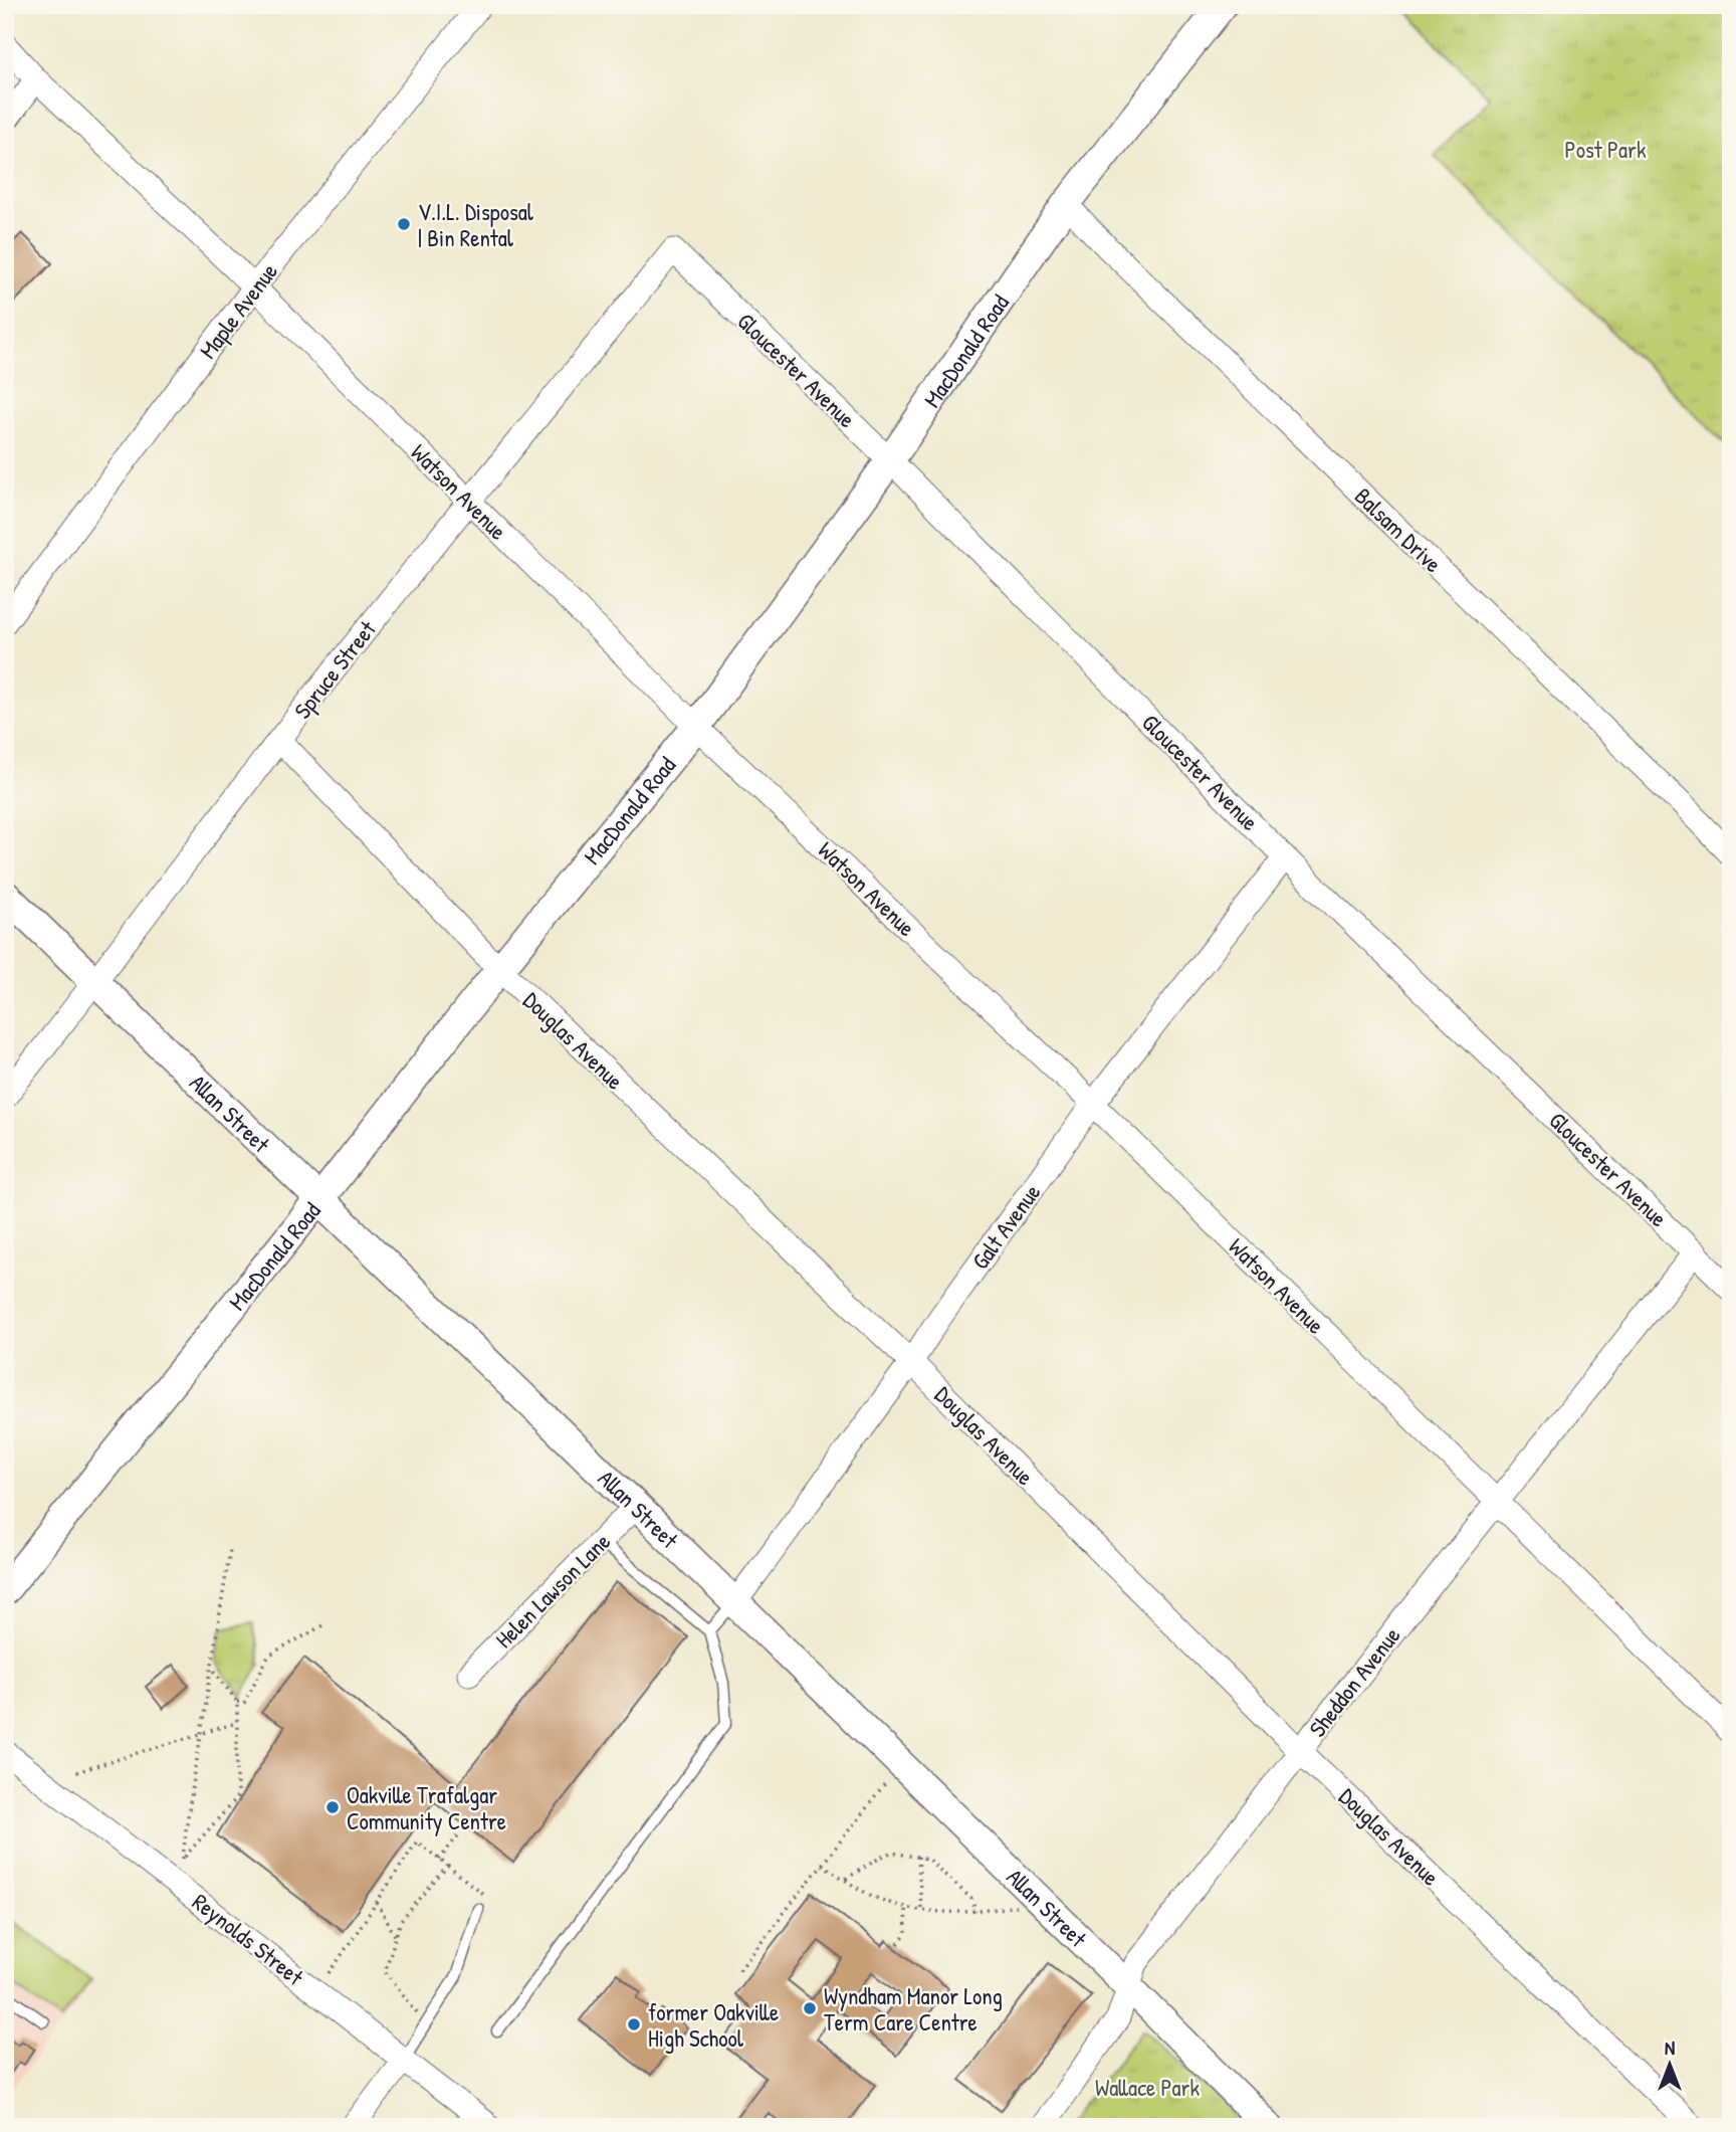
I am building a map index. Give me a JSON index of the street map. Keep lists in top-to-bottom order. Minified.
{"streets":{"street":["Maple Avenue","MacDonald Road","Gloucester Avenue","Watson Avenue","Balsam Drive","Spruce Street","Douglas Avenue","Allan Street","Galt Avenue","Helen Lawson Lane","Sheddon Avenue","Reynolds Street"]},"crossings":[["Maple Avenue","Watson Avenue"],["MacDonald Road","Gloucester Avenue"],["MacDonald Road","Watson Avenue"],["MacDonald Road","Balsam Drive"],["MacDonald Road","Douglas Avenue"],["MacDonald Road","Allan Street"],["Gloucester Avenue","Spruce Street"],["Gloucester Avenue","Galt Avenue"],["Gloucester Avenue","Sheddon Avenue"],["Watson Avenue","Spruce Street"],["Watson Avenue","Galt Avenue"],["Watson Avenue","Sheddon Avenue"],["Spruce Street","Douglas Avenue"],["Spruce Street","Allan Street"],["Douglas Avenue","Galt Avenue"],["Douglas Avenue","Sheddon Avenue"],["Allan Street","Galt Avenue"],["Allan Street","Helen Lawson Lane"],["Allan Street","Sheddon Avenue"]],"parks":["Post Park","Wallace Park"],"places":["V.I.L. Disposal | Bin Rental","Oakville Trafalgar Community Centre","Wyndham Manor Long Term Care Centre","former Oakville High School"],"north":"top"}
